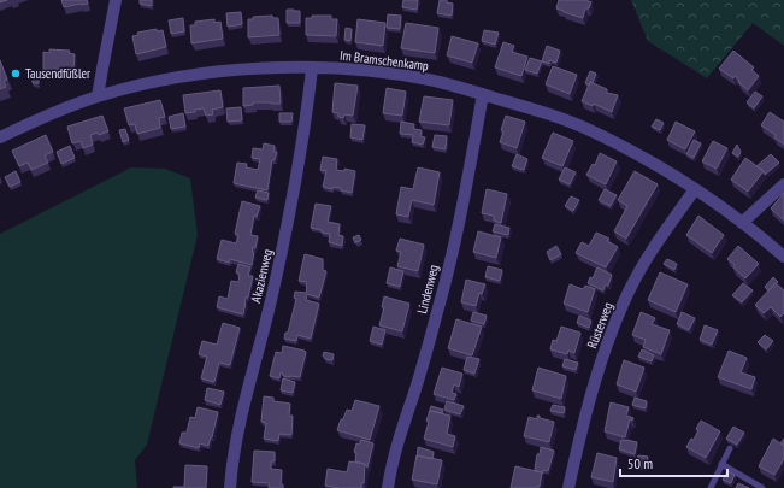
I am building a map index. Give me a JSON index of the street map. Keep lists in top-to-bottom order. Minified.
{"streets":{"street":["Im Bramschenkamp","Akazienweg","Lindenweg","Rüsterweg"]},"crossings":[["Im Bramschenkamp","Akazienweg"],["Im Bramschenkamp","Lindenweg"],["Im Bramschenkamp","Rüsterweg"]],"places":["Tausendfüßler"],"scale_bar":"50 m"}
